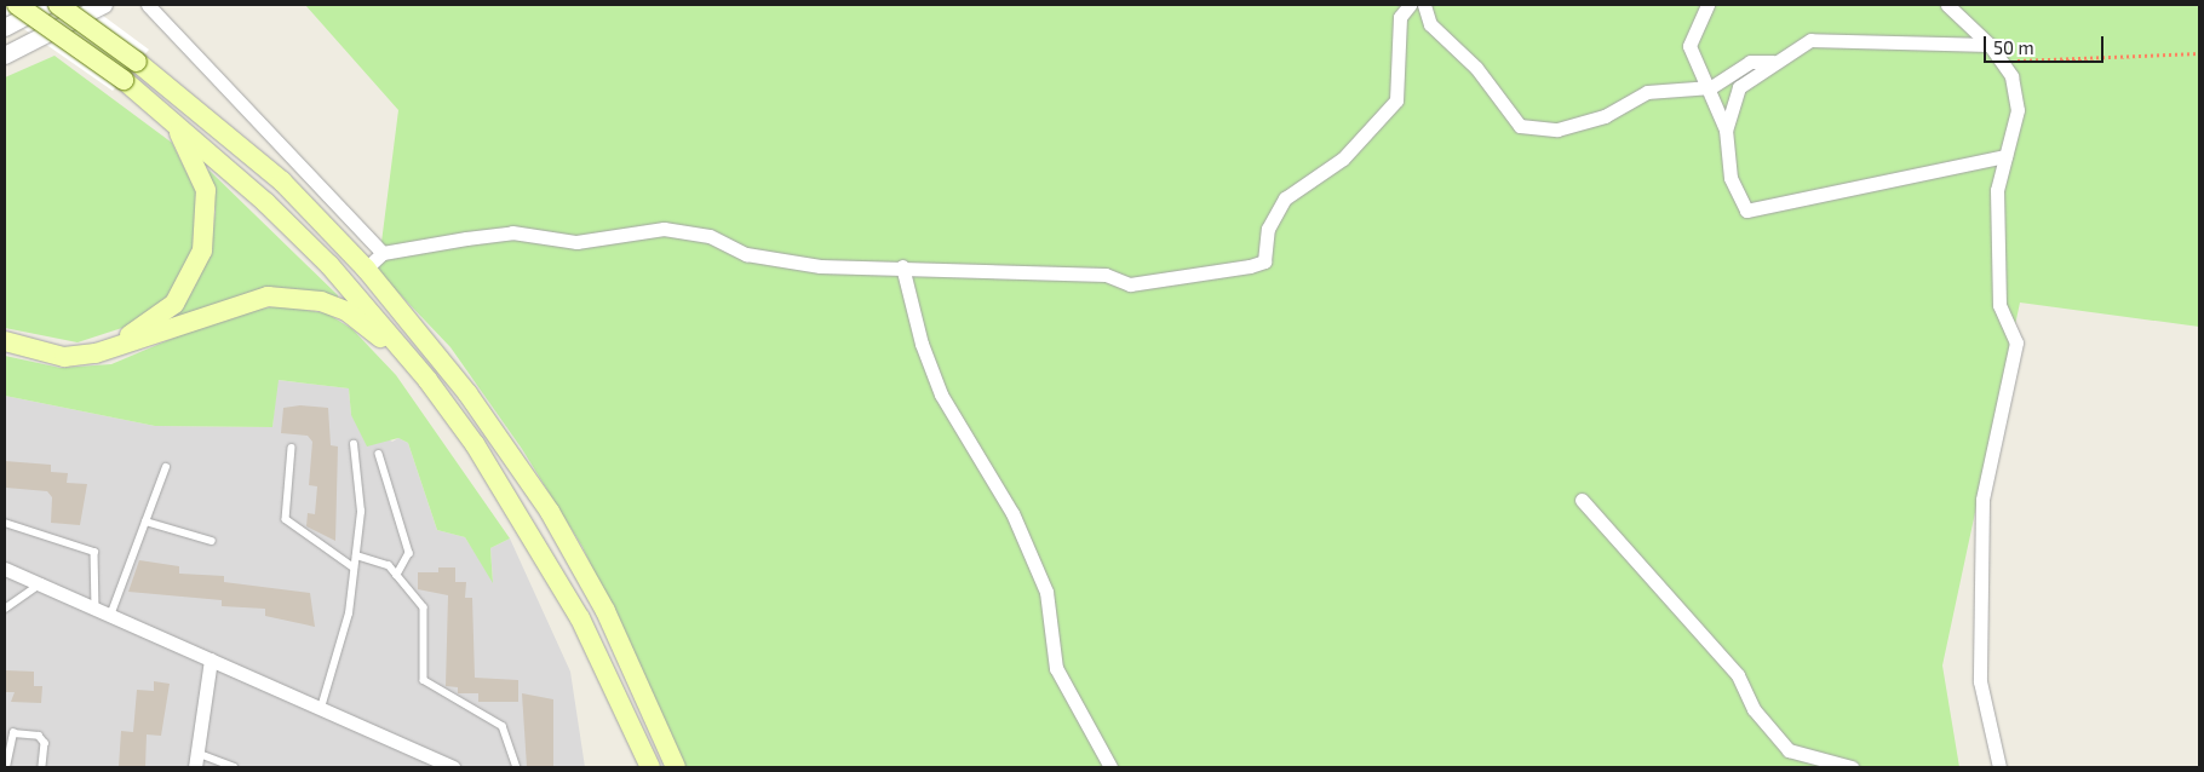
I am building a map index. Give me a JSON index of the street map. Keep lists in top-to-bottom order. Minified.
{"scale_bar":"50 m"}
